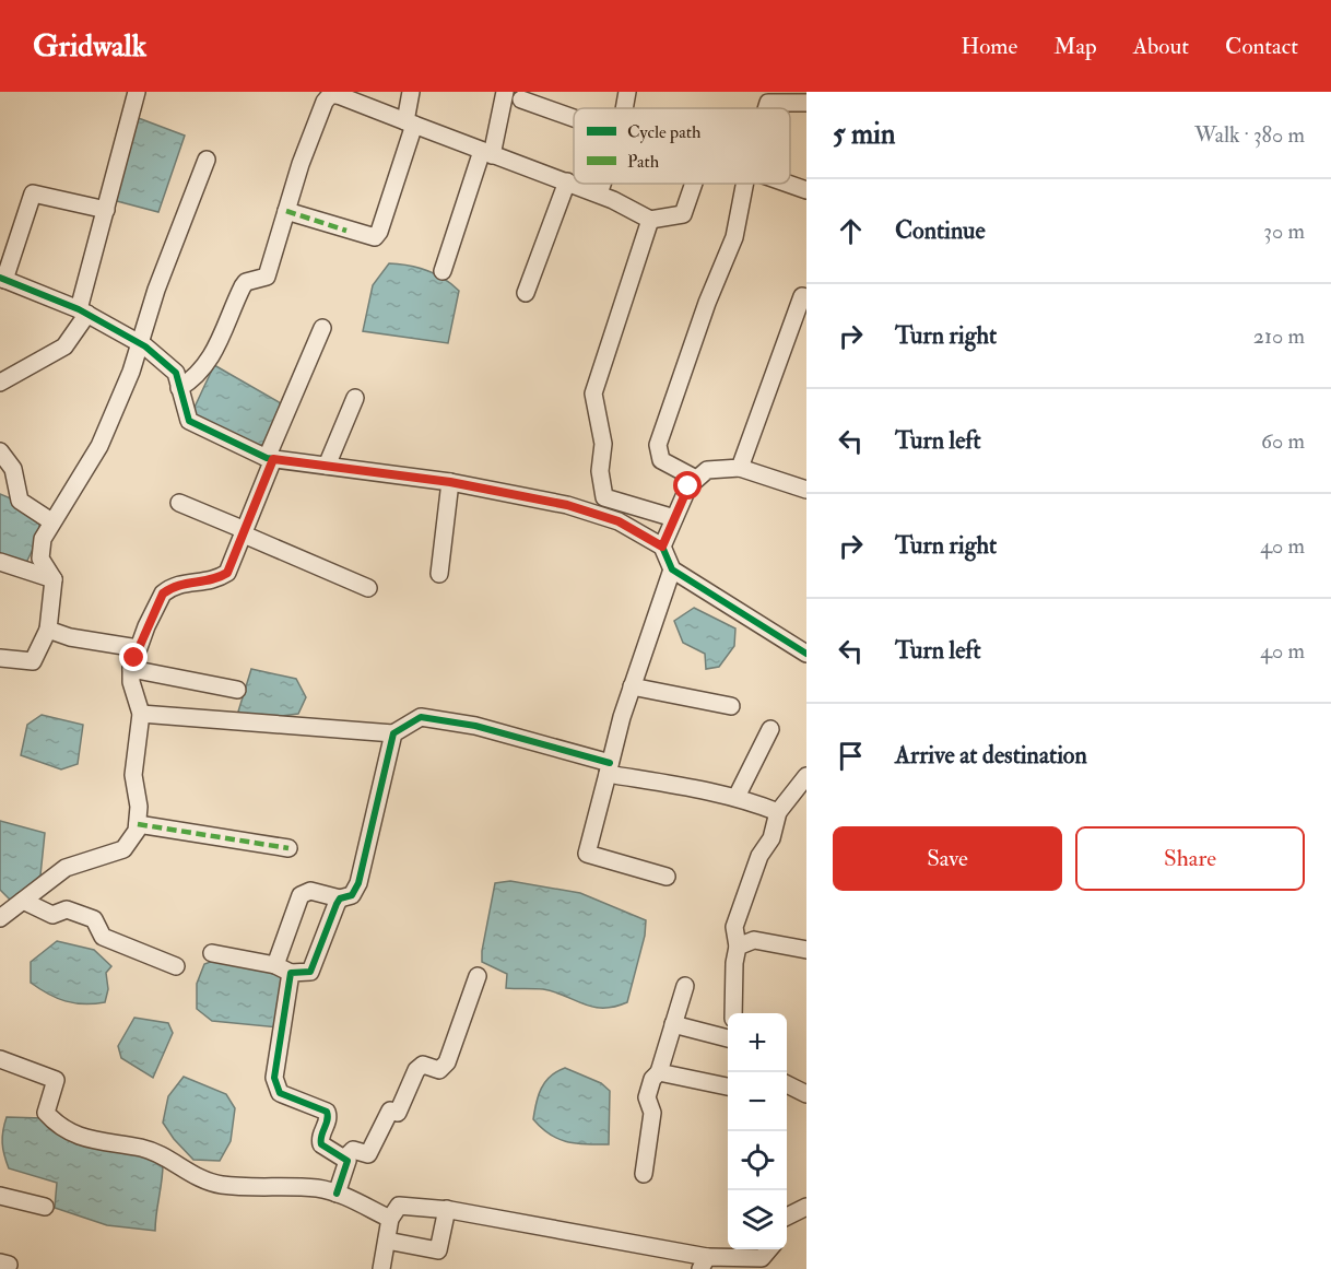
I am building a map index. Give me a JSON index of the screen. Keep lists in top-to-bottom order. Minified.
{"legend":["Cycle path","Path"],"page":{"header":"Gridwalk","nav":["Home","Map","About","Contact"],"heading":["5 min","Walk · 380 m"],"list":[["Continue","30 m"],["Turn right","210 m"],["Turn left","60 m"],["Turn right","40 m"],["Turn left","40 m"],"Arrive at destination"],"buttons":["Save","Share"],"map_buttons":["+","−"]}}
